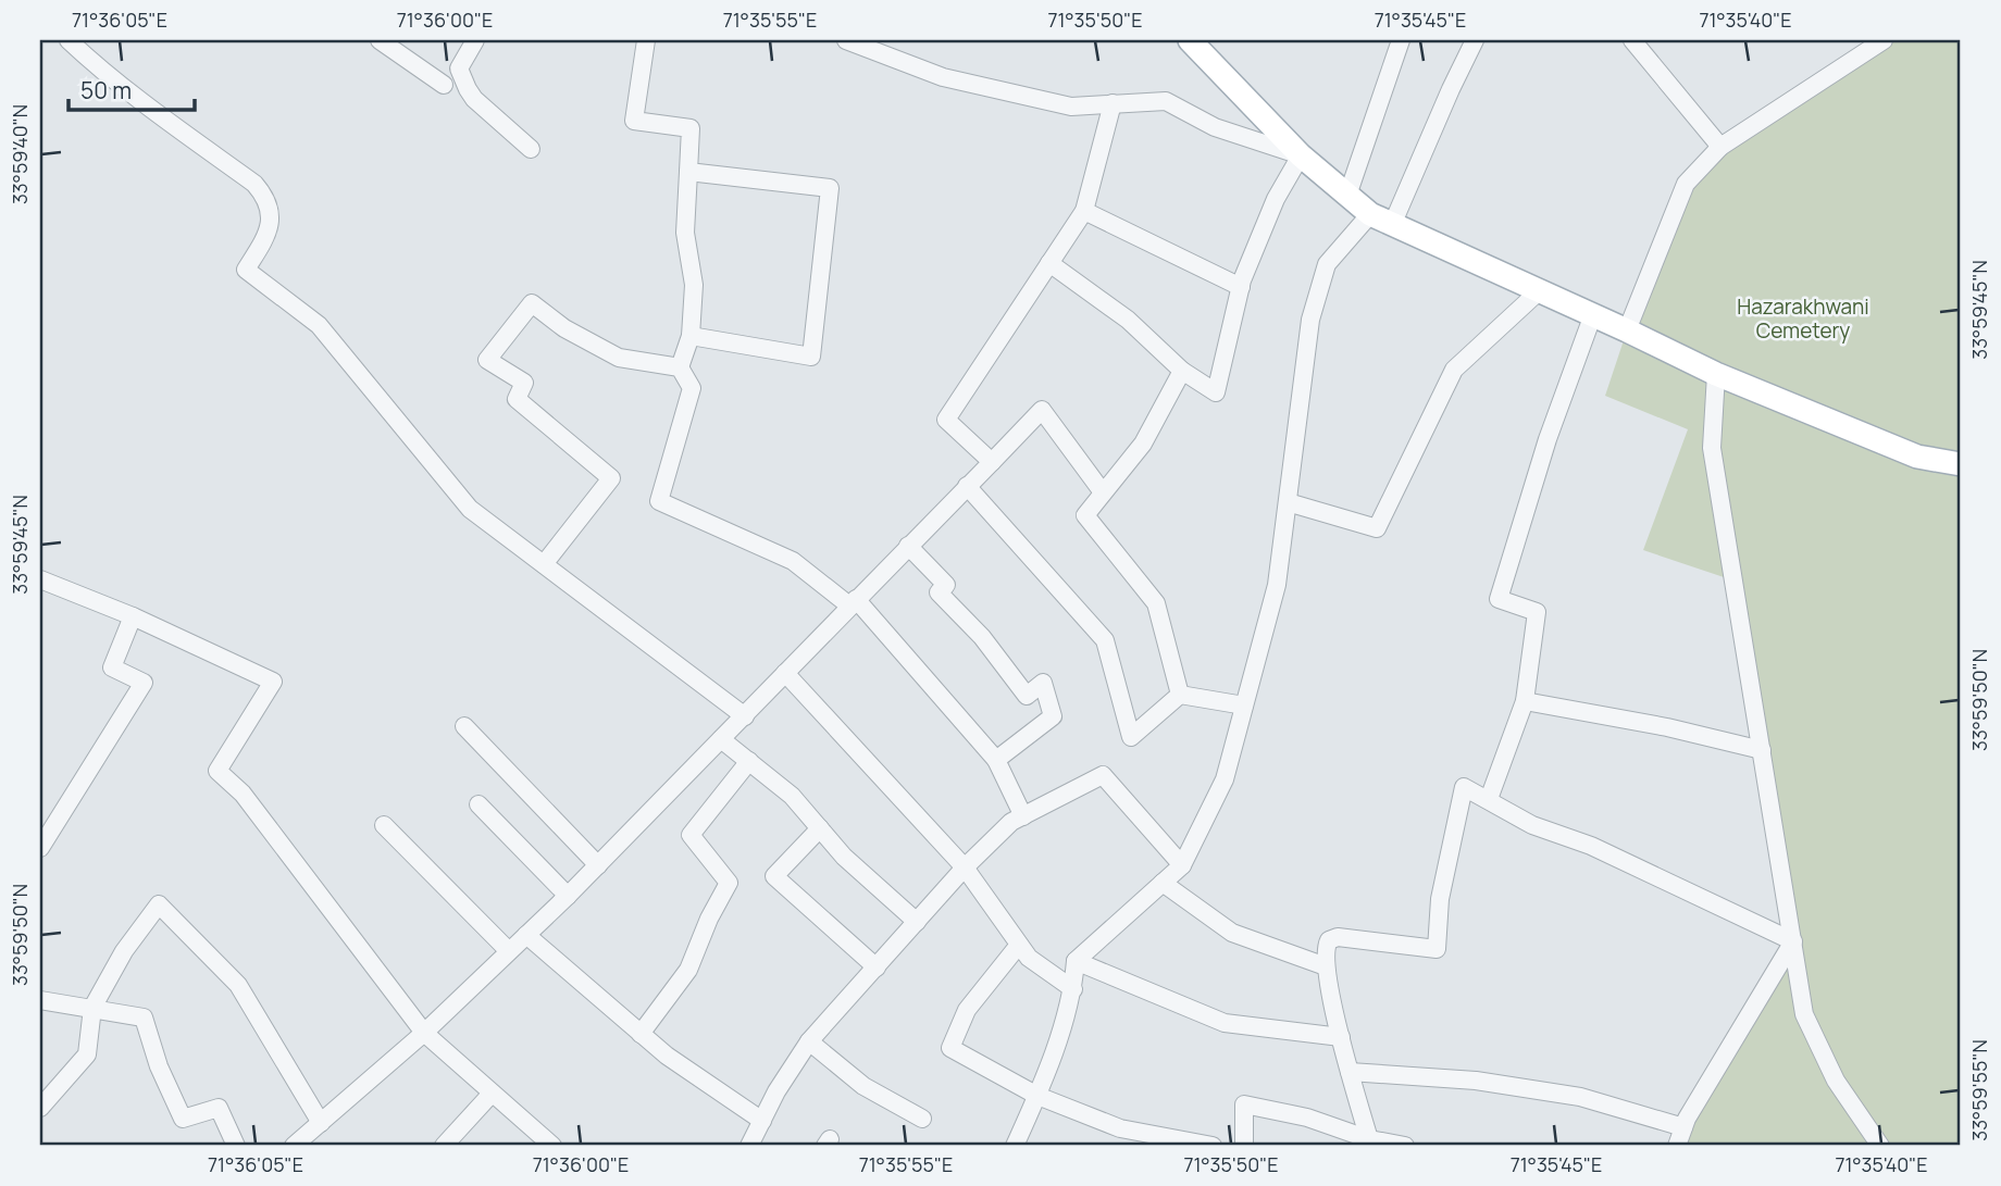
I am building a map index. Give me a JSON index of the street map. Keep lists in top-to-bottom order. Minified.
{"parks":["Hazarakhwani Cemetery"],"scale_bar":"50 m","coordinates":["71°36'05\"E","71°36'00\"E","71°35'55\"E","71°35'50\"E","71°35'45\"E","71°35'40\"E","33°59'40\"N","33°59'45\"N","33°59'50\"N","33°59'55\"N"]}
